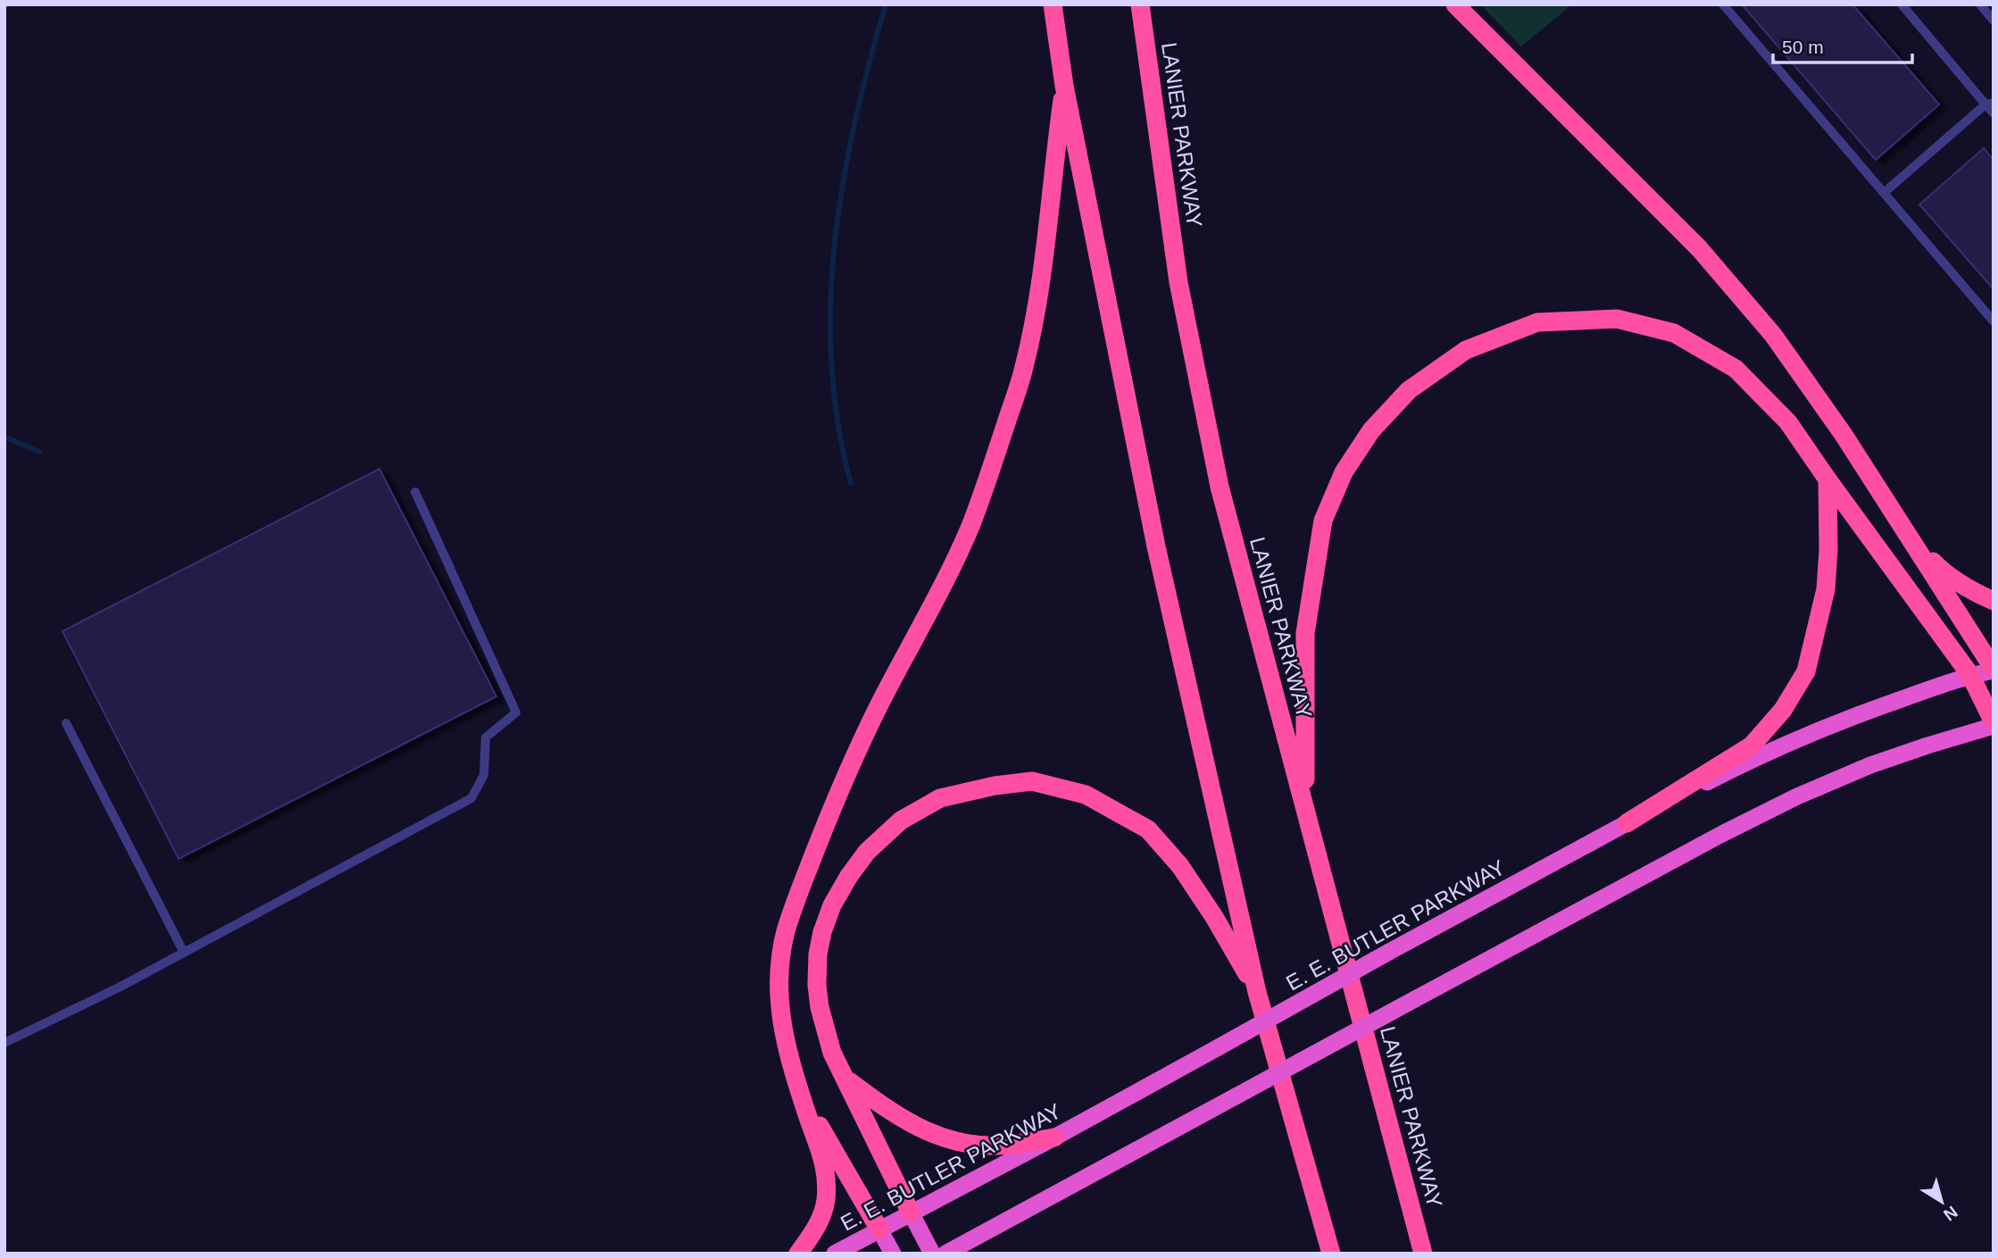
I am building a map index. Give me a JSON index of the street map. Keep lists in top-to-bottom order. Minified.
{"streets":{"highway":["LANIER PARKWAY","E. E. BUTLER PARKWAY"]},"scale_bar":"50 m","north":"bottom right"}
